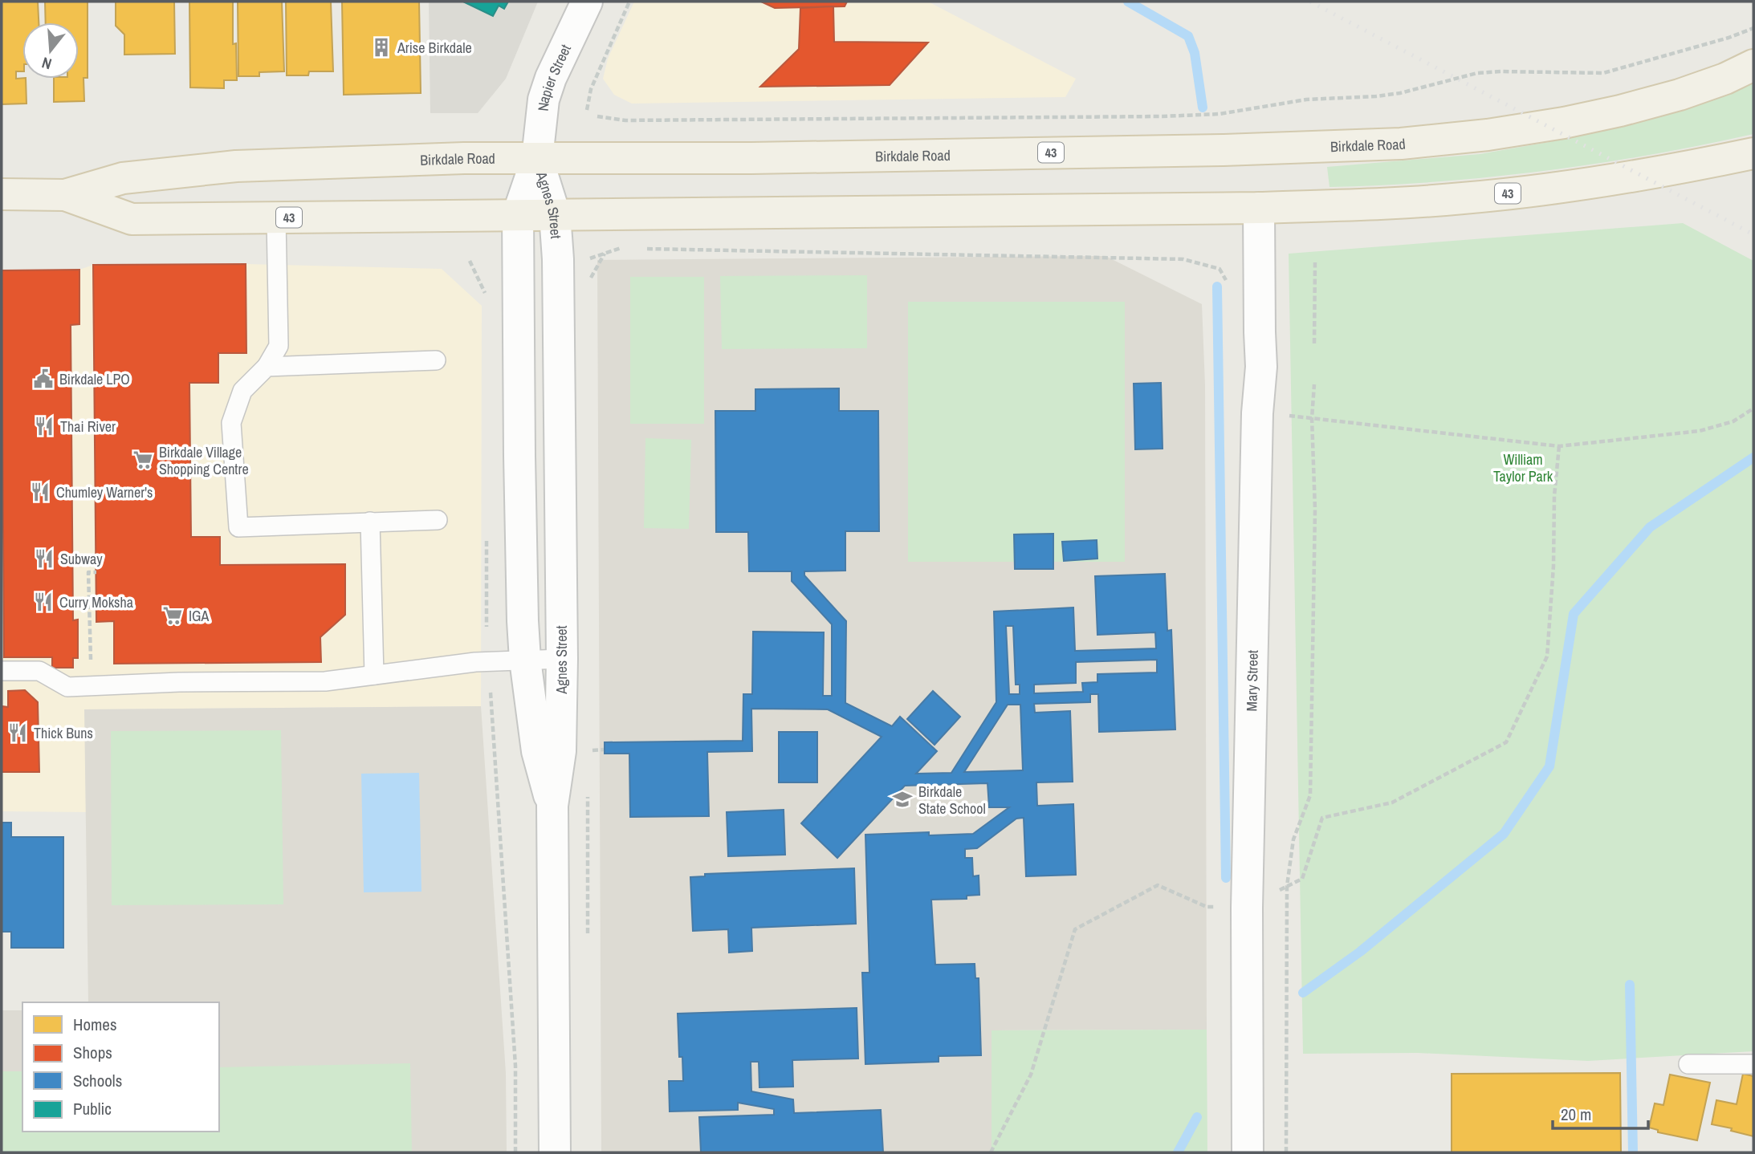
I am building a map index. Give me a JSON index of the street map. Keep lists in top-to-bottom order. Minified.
{"streets":{"main road":["Birkdale Road","43"],"street":["Napier Street","Agnes Street","Mary Street"]},"crossings":[["Napier Street","Birkdale Road"],["Napier Street","Agnes Street"],["Birkdale Road","Agnes Street"],["Birkdale Road","Mary Street"]],"parks":["William Taylor Park"],"places":{"building":["Arise Birkdale"],"public building":["Birkdale LPO"],"restaurant":["Thai River","Chumley Warner's","Subway","Curry Moksha","Thick Buns"],"supermarket":["Birkdale Village Shopping Centre","IGA"],"school or university":["Birkdale State School"]},"legend":["Homes","Shops","Schools","Public"],"scale_bar":"20 m","north":"bottom"}
